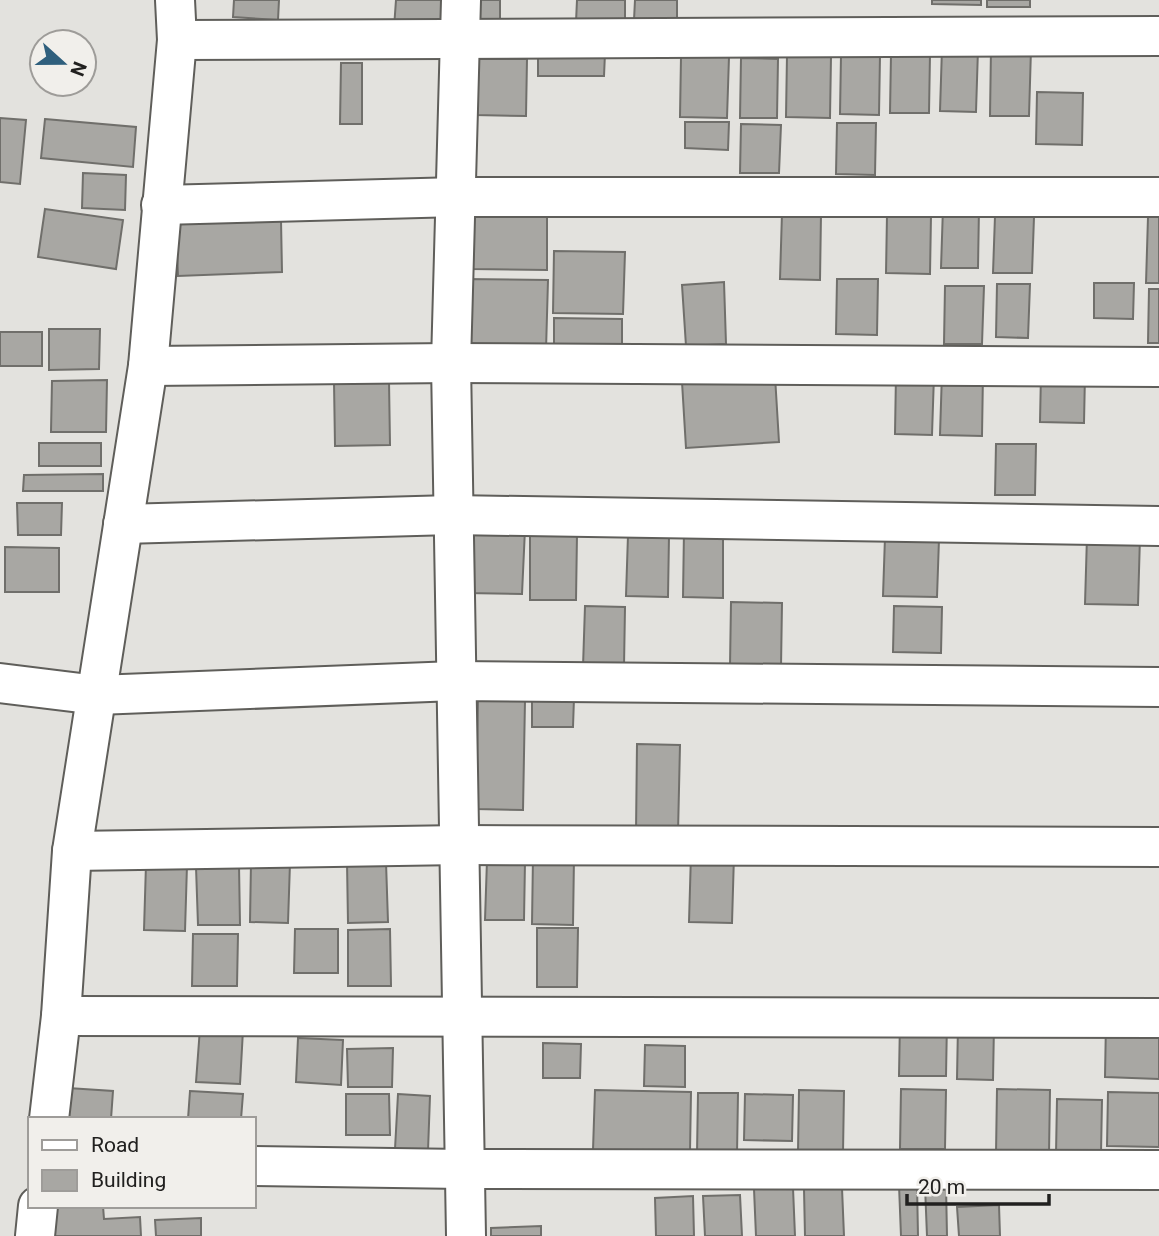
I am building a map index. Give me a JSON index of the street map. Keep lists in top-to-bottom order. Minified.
{"legend":["Road","Building"],"scale_bar":"20 m","north":"right"}
